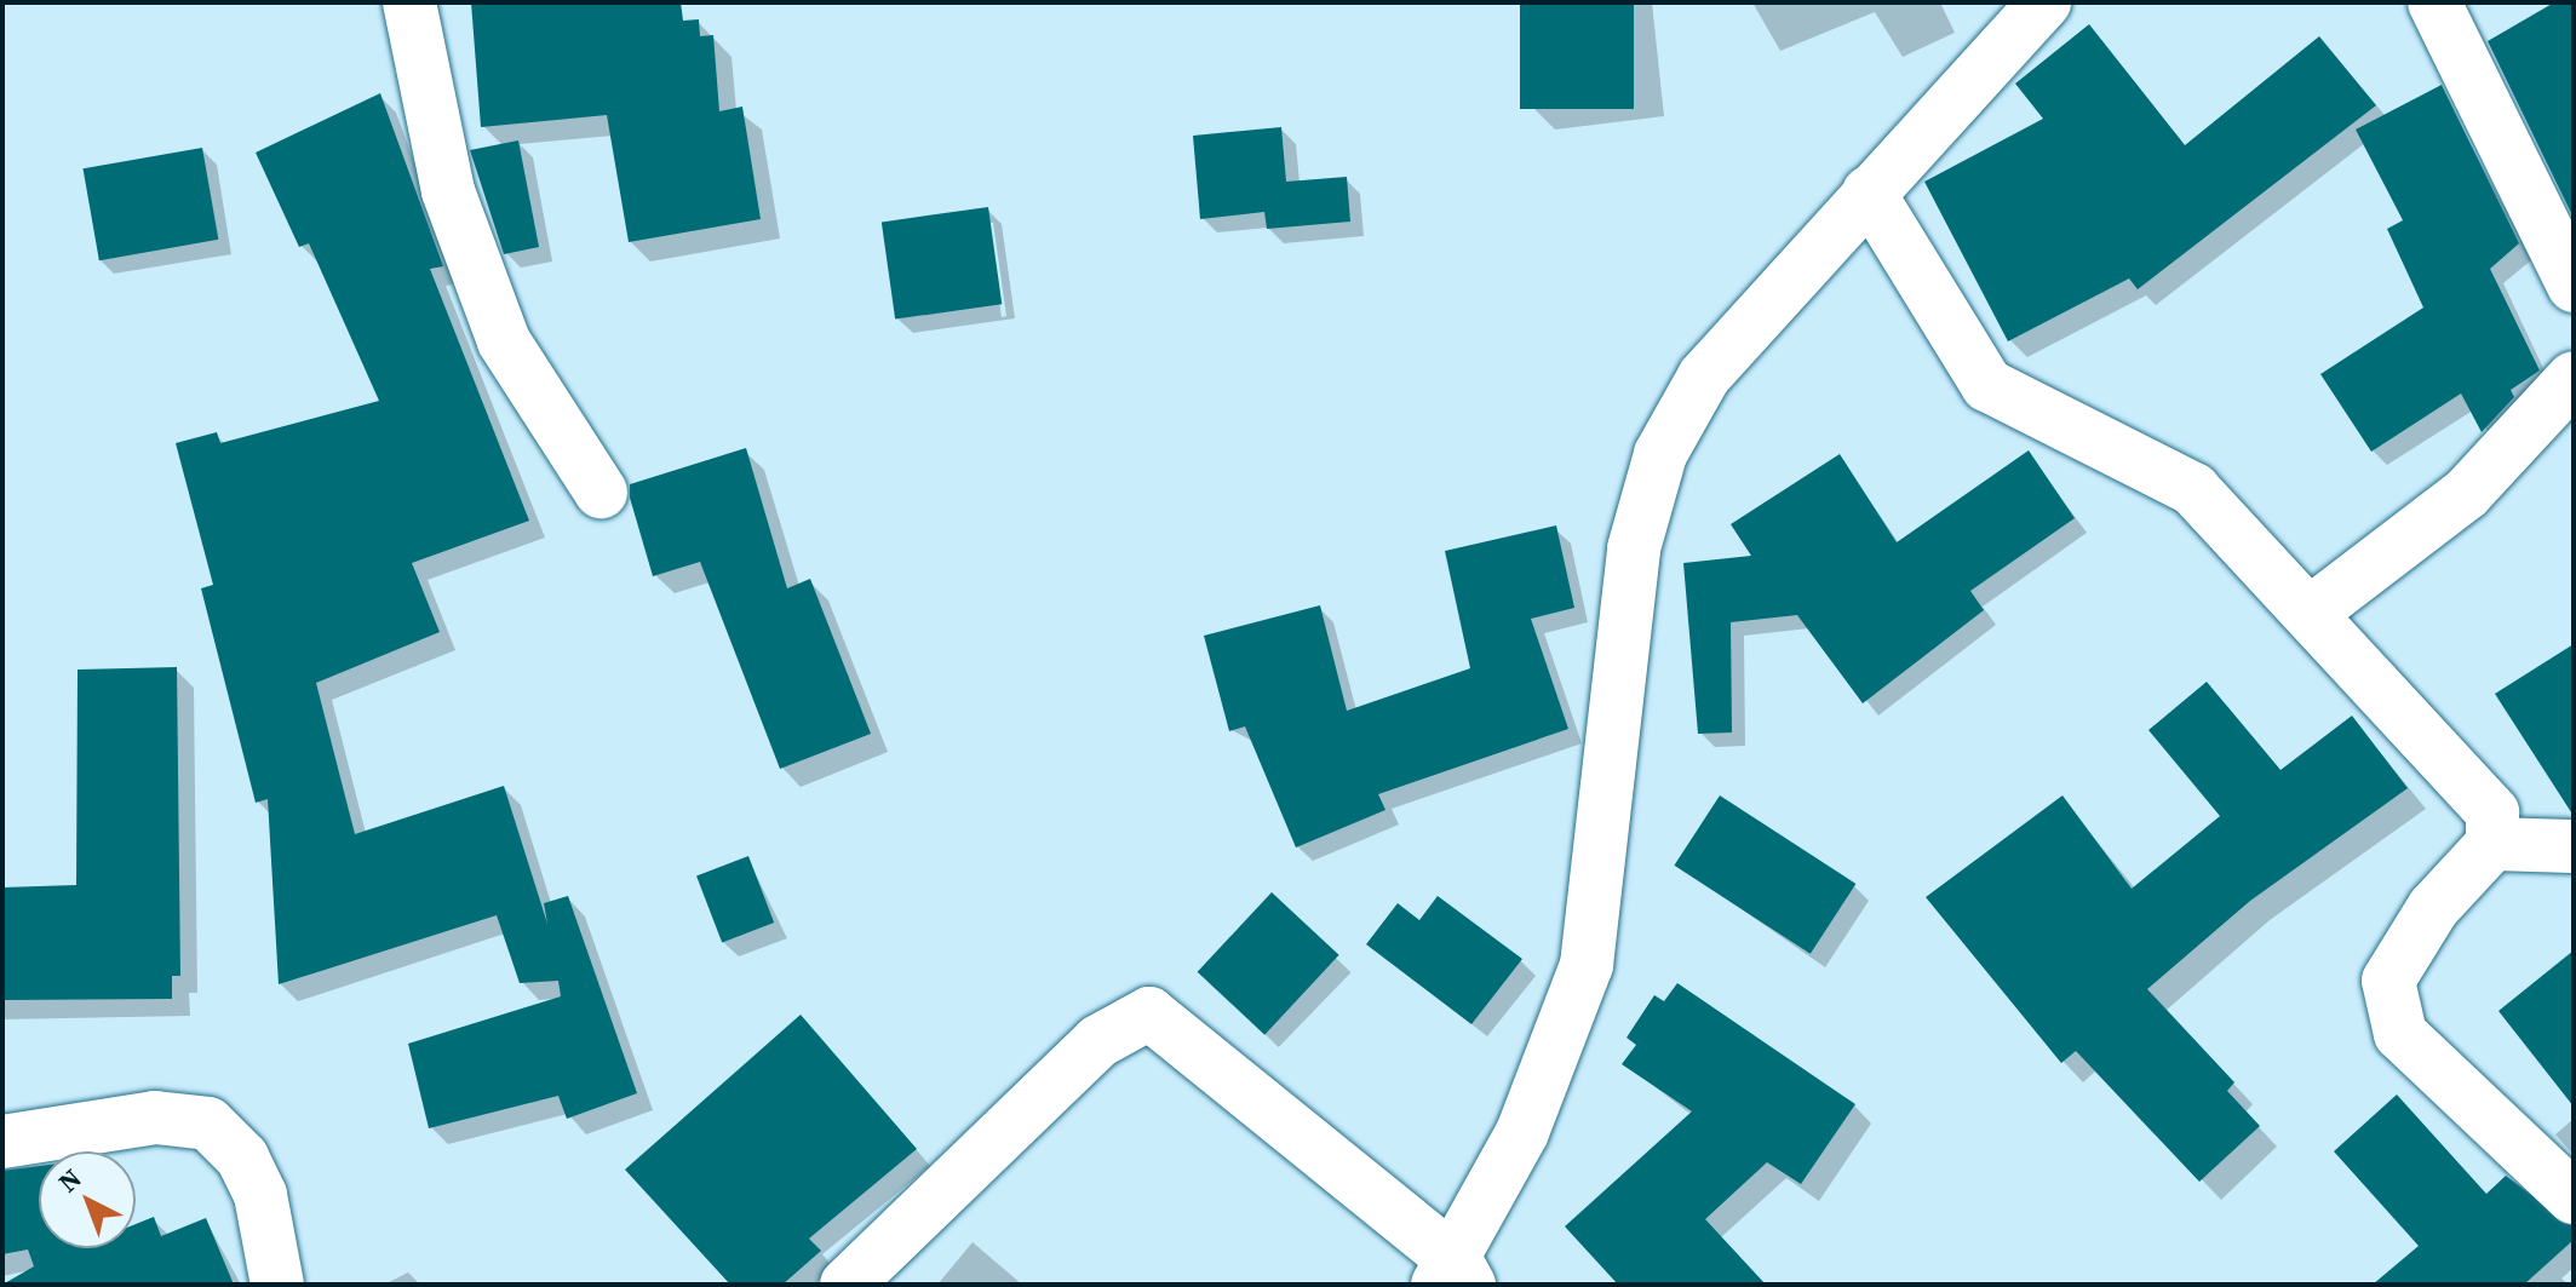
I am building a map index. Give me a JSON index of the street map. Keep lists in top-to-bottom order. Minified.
{"north":"top left"}
